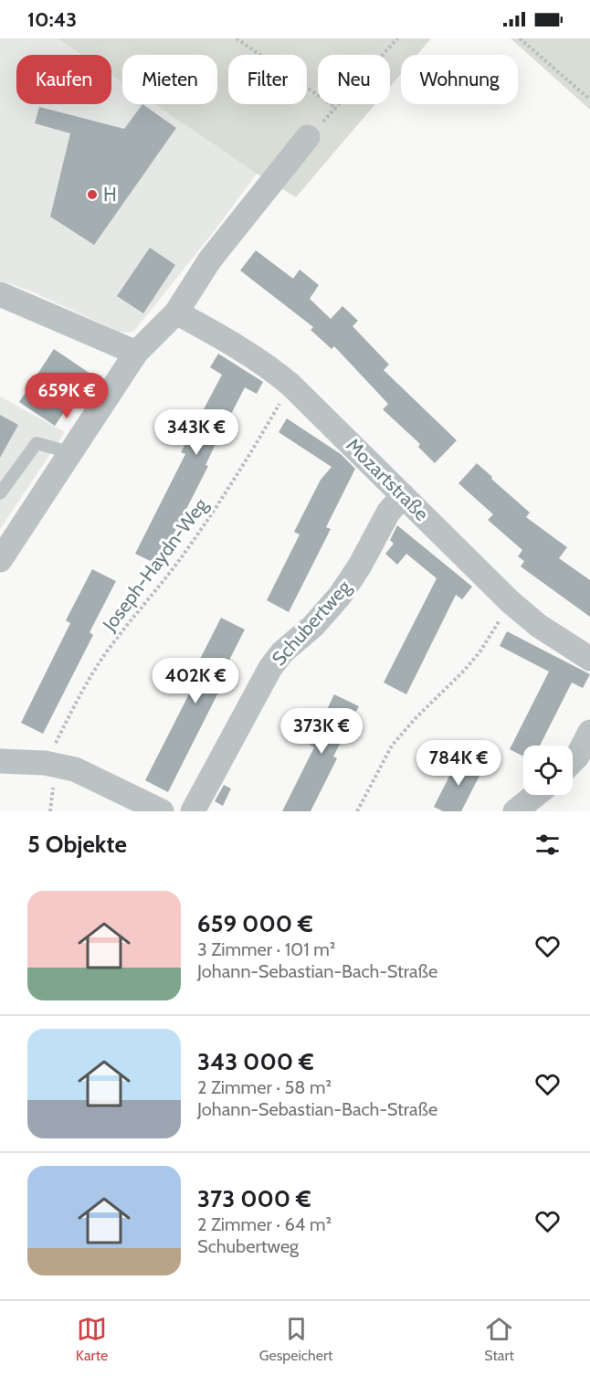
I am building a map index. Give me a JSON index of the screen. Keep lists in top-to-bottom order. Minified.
{"streets":{"street":["Mozartstraße","Schubertweg"],"path":["Joseph-Haydn-Weg"]},"crossings":[["Mozartstraße","Joseph-Haydn-Weg"],["Mozartstraße","Schubertweg"]],"places":["H"],"page":{"status":"10:43","chip":["Kaufen","Mieten","Filter","Neu","Wohnung"],"price":["659K €","343K €","402K €","373K €","784K €"],"heading":"5 Objekte","list":[{"name":"659 000 €","note":"3 Zimmer · 101 m² · Johann-Sebastian-Bach-Straße"},{"name":"343 000 €","note":"2 Zimmer · 58 m² · Johann-Sebastian-Bach-Straße"},{"name":"373 000 €","note":"2 Zimmer · 64 m² · Schubertweg"}],"tabs":["Karte","Gespeichert","Start"]}}
